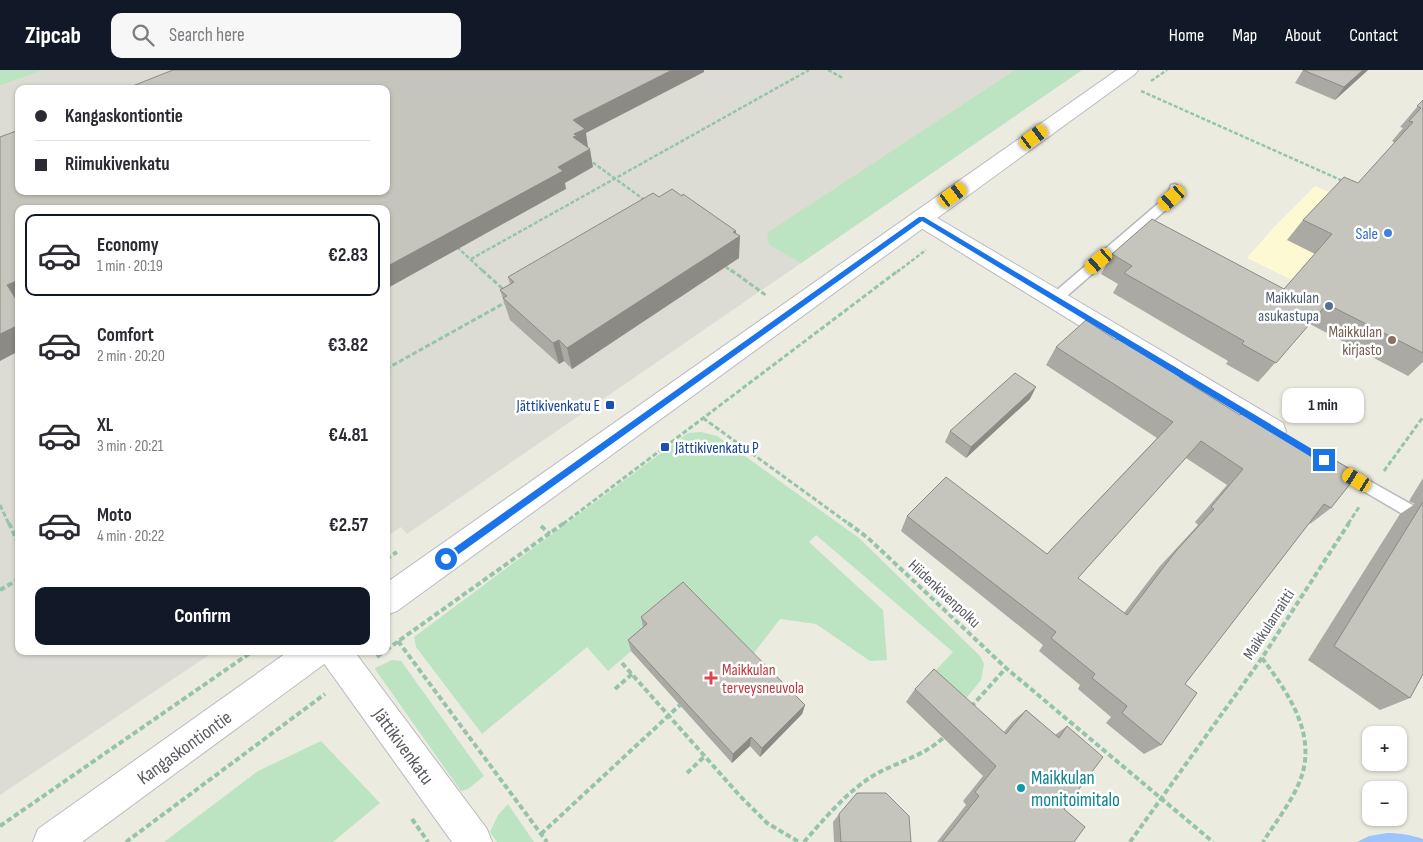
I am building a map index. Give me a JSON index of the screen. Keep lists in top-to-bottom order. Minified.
{"streets":{"street":["Jättikivenkatu","Kangaskontiontie"],"path":["Hiidenkivenpolku","Maikkulanraitti"]},"crossings":[["Hiidenkivenpolku","Maikkulanraitti"]],"places":{"other":["Sale","Maikkulan asukastupa","Maikkulan kirjasto","Maikkulan monitoimitalo"],"transit":["Jättikivenkatu E","Jättikivenkatu P"],"health":["Maikkulan terveysneuvola"]},"page":{"header":"Zipcab","search":"Search here","nav":["Home","Map","About","Contact"],"banner":["Kangaskontiontie","Riimukivenkatu"],"list":[{"name":"Economy","note":"1 min · 20:19","value":"€2.83"},{"name":"Comfort","note":"2 min · 20:20","value":"€3.82"},{"name":"XL","note":"3 min · 20:21","value":"€4.81"},{"name":"Moto","note":"4 min · 20:22","value":"€2.57"}],"bubble":"1 min","buttons":"Confirm","map_buttons":["+","−"]}}
